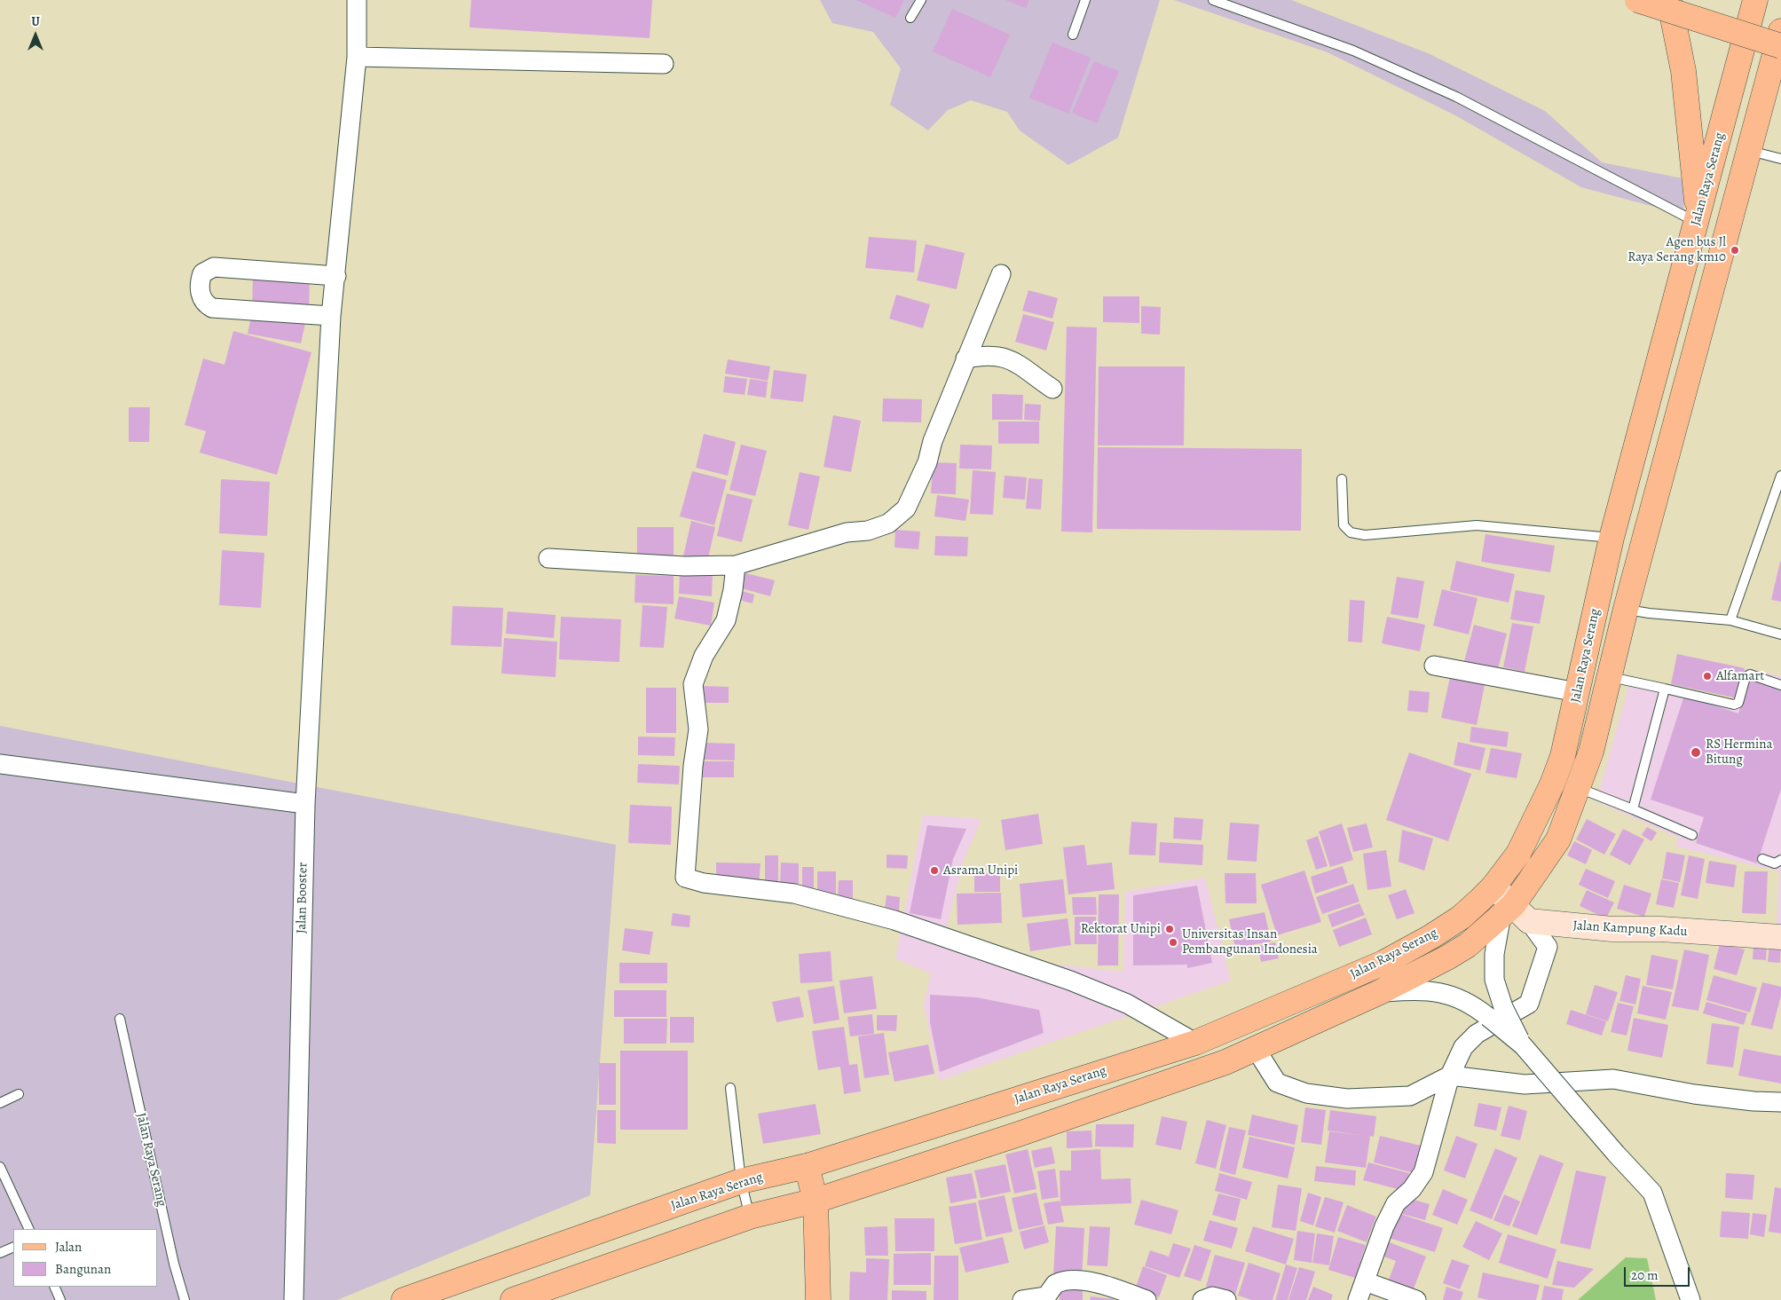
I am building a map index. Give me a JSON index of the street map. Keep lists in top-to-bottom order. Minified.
{"streets":{"main road":["Jalan Raya Serang"],"street":["Jalan Booster","Jalan Kampung Kadu"]},"crossings":[["Jalan Raya Serang","Jalan Kampung Kadu"]],"places":["Agen bus Jl Raya Serang km10","Alfamart","RS Hermina Bitung","Asrama Unipi","Rektorat Unipi","Universitas Insan Pembangunan Indonesia"],"legend":["Jalan","Bangunan"],"scale_bar":"20 m","north":"top"}
